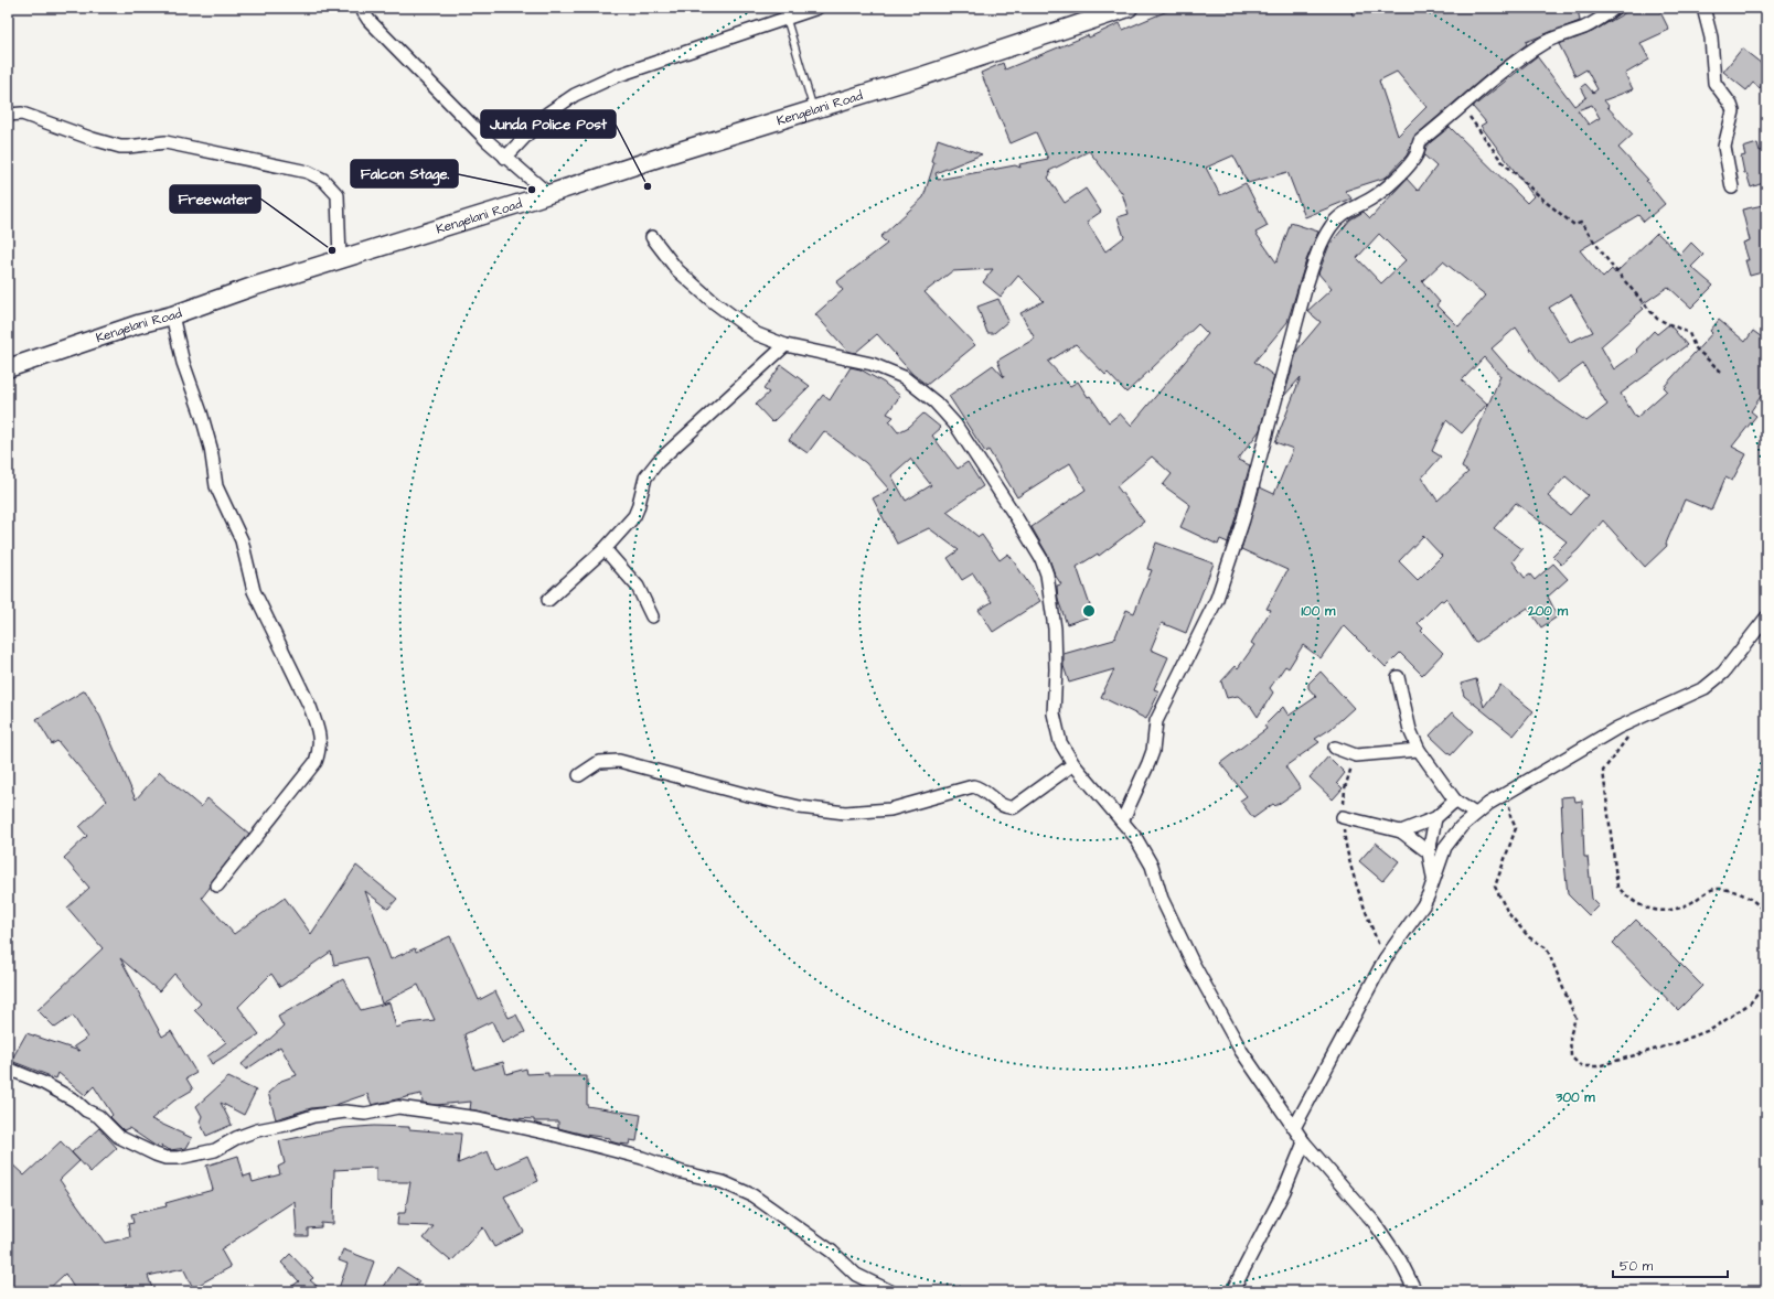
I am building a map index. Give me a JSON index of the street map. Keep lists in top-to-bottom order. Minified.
{"streets":{"main road":["Kengelani Road"]},"places":["Junda Police Post","Falcon Stage.","Freewater"],"scale_bar":"50 m","rings":["100 m","200 m","300 m"]}
